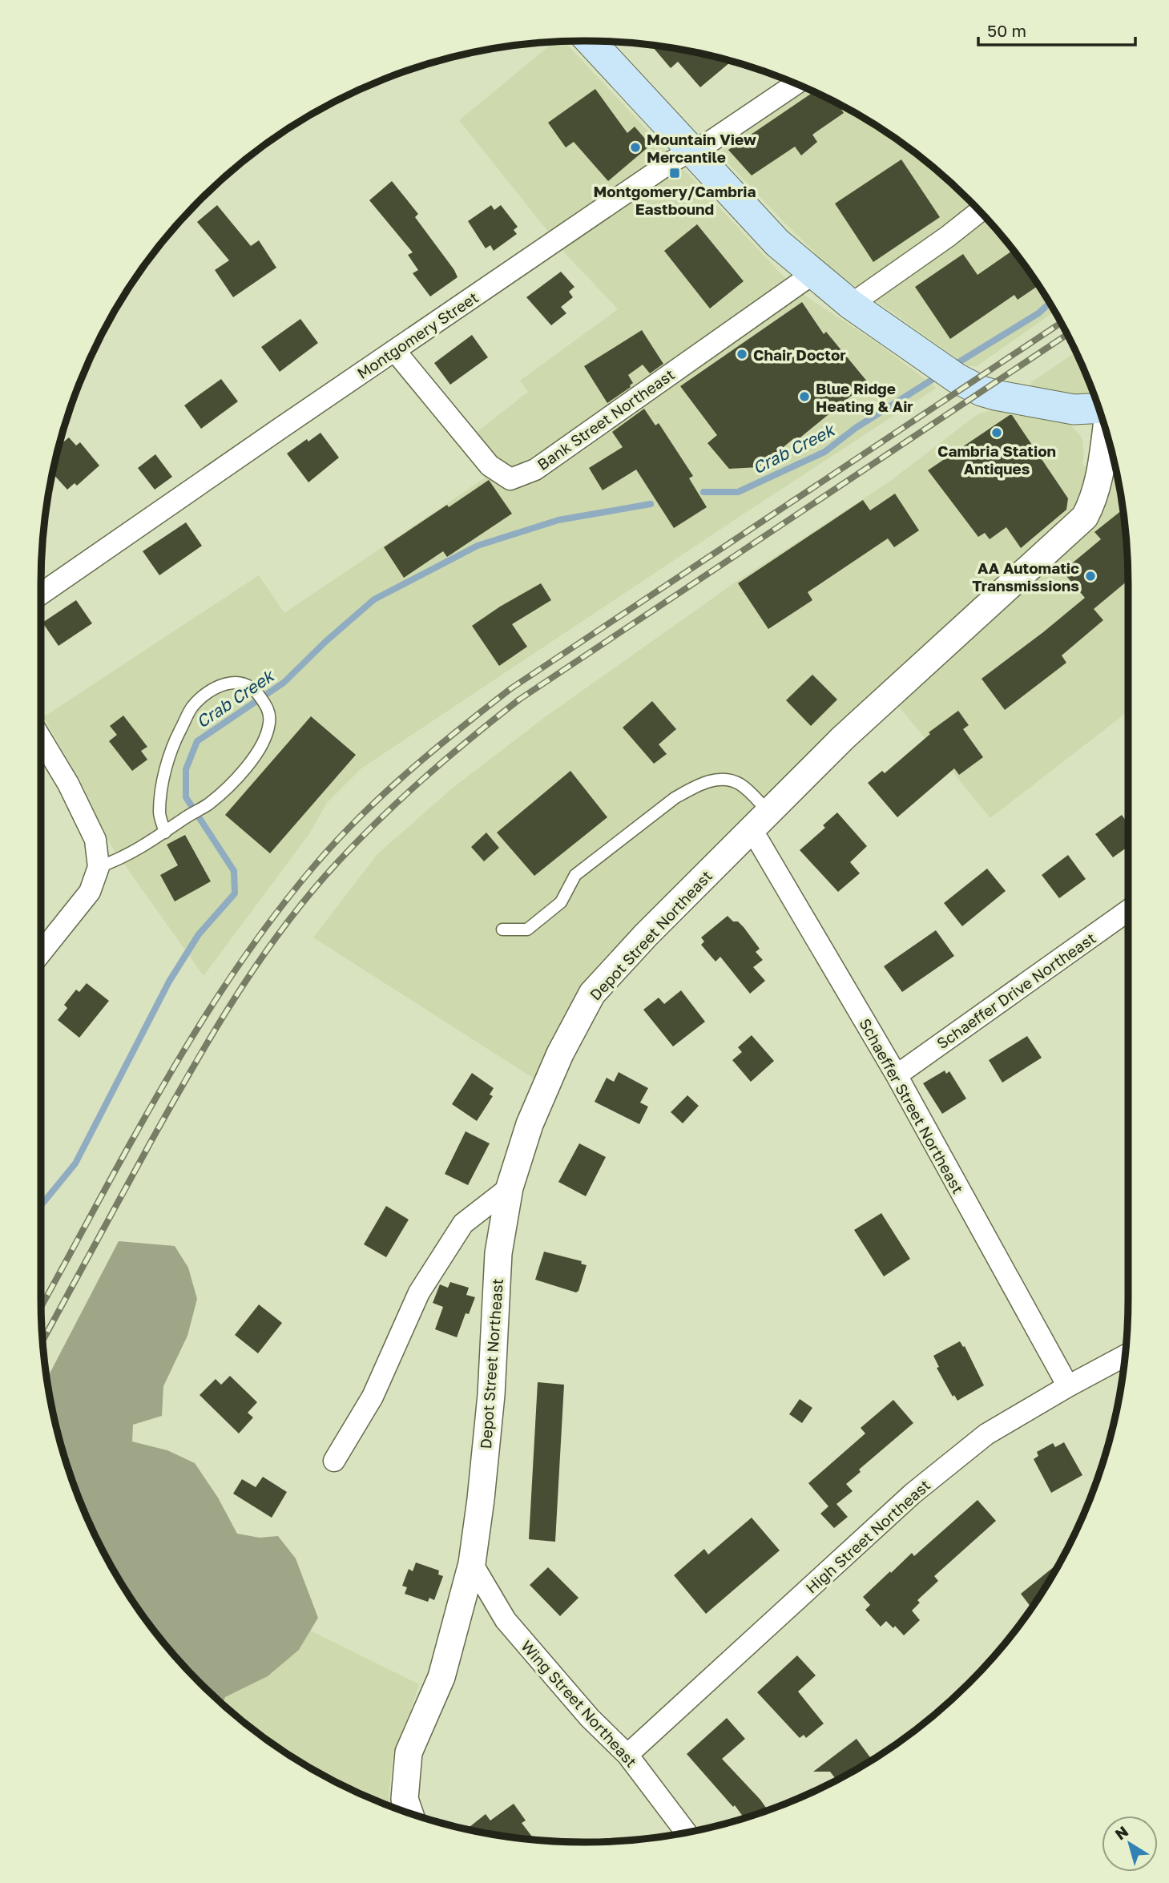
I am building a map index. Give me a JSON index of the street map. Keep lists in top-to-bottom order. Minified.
{"streets":{"street":["Montgomery Street","Bank Street Northeast","Depot Street Northeast","Schaeffer Drive Northeast","Schaeffer Street Northeast","High Street Northeast","Wing Street Northeast"]},"crossings":[["Montgomery Street","Bank Street Northeast"],["Depot Street Northeast","Schaeffer Street Northeast"],["Depot Street Northeast","Wing Street Northeast"],["Schaeffer Drive Northeast","Schaeffer Street Northeast"],["Schaeffer Street Northeast","High Street Northeast"],["High Street Northeast","Wing Street Northeast"]],"water":["Crab Creek"],"places":{"other":["Mountain View Mercantile","Chair Doctor","Blue Ridge Heating & Air","Cambria Station Antiques","AA Automatic Transmissions"],"transit":["Montgomery/Cambria Eastbound"]},"scale_bar":"50 m","north":"top left"}
